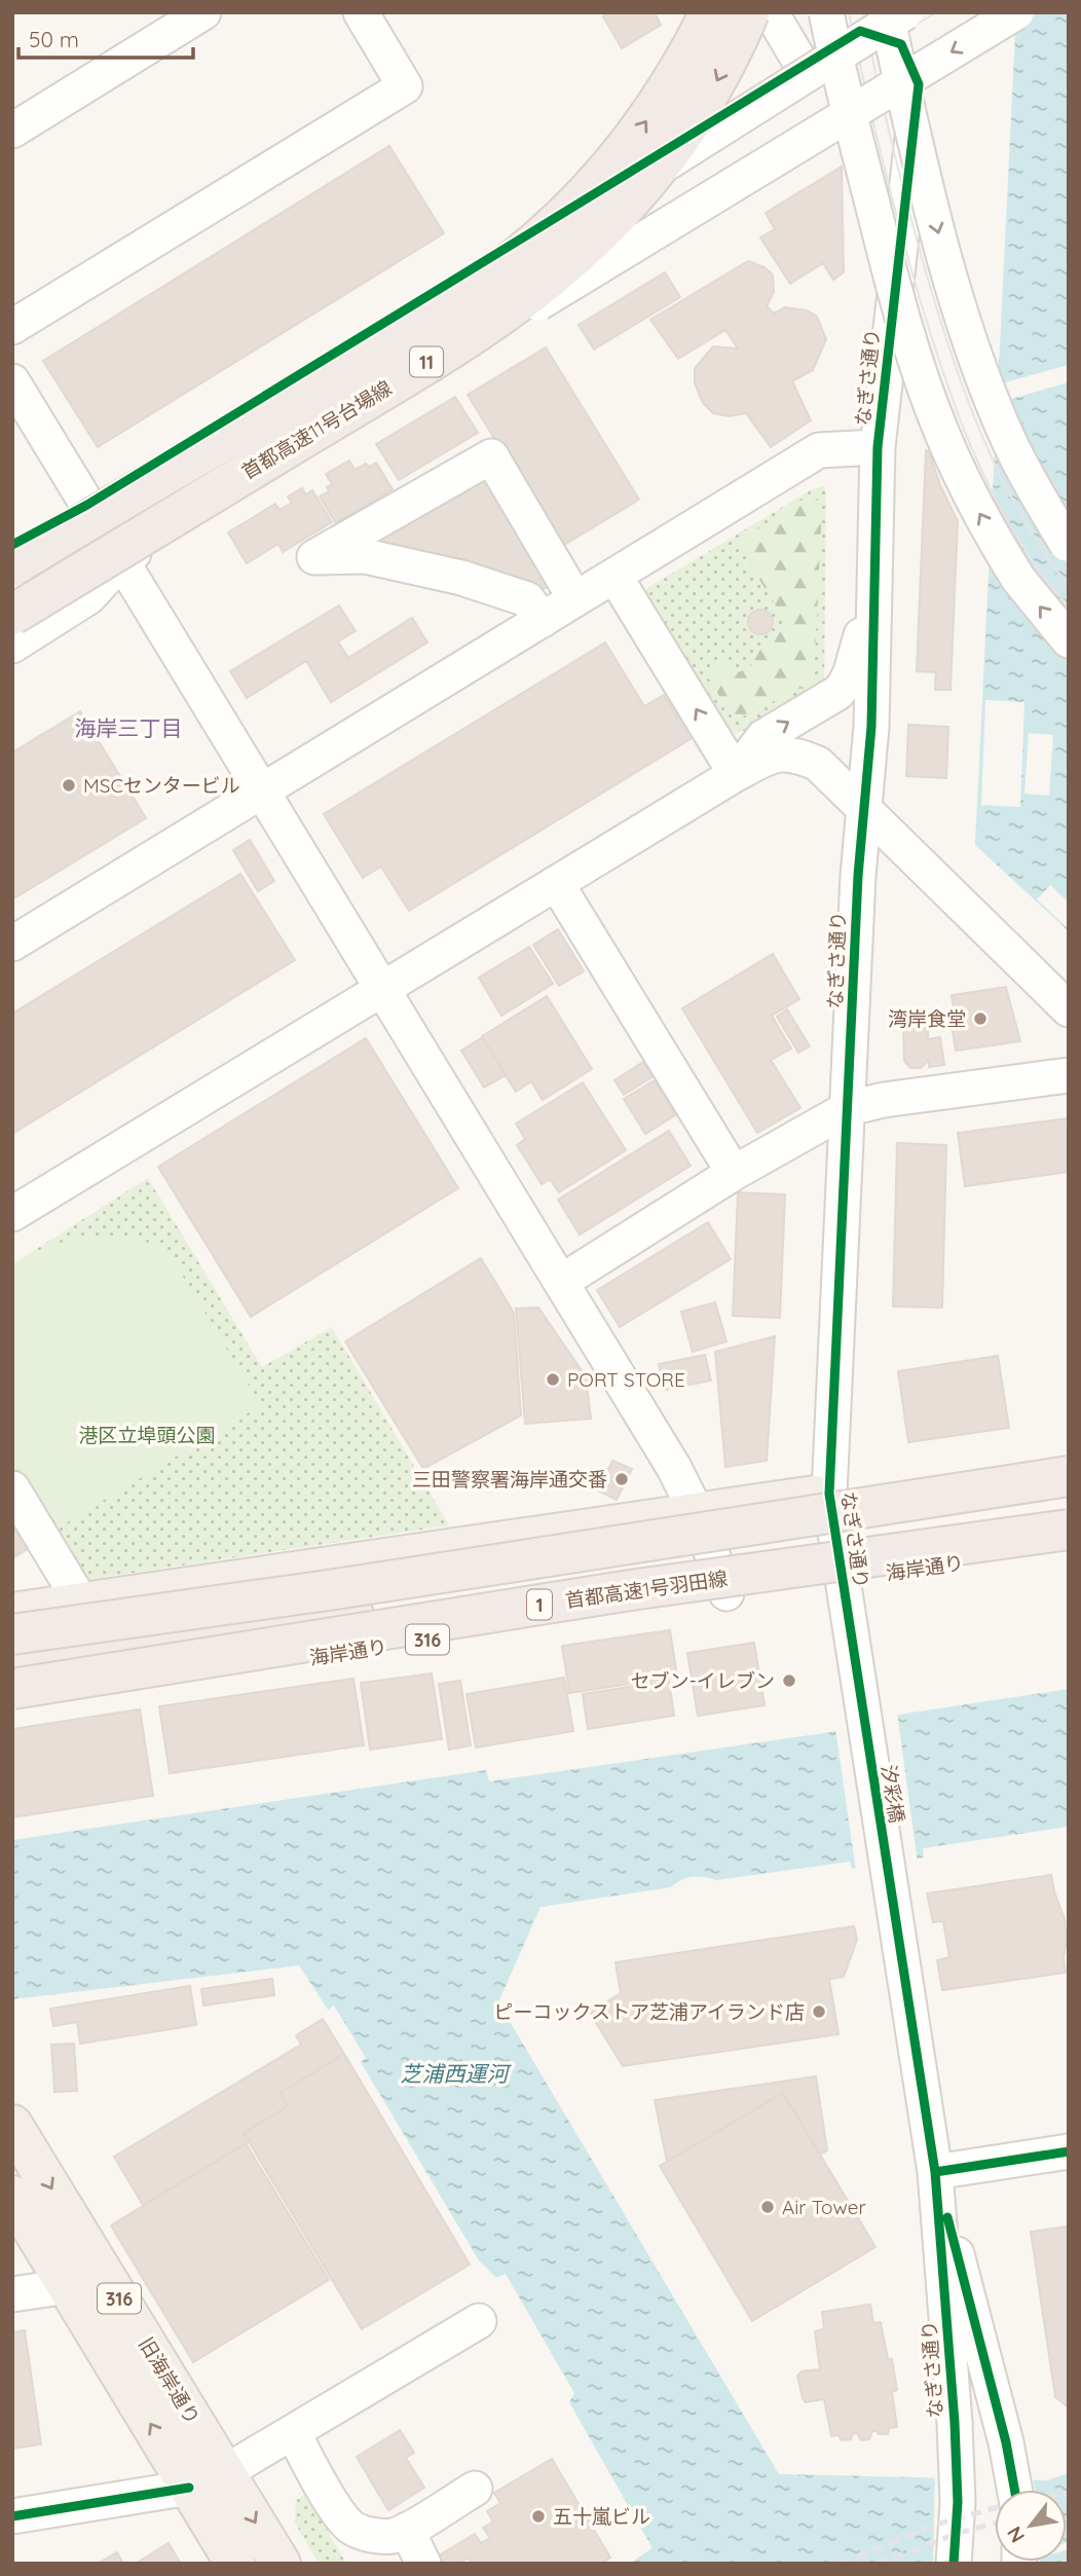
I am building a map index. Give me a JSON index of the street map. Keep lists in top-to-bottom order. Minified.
{"streets":{"highway":["11","首都高速11号台場線","首都高速1号羽田線","1"],"main road":["海岸通り","316","旧海岸通り"],"street":["なぎさ通り","汐彩橋"]},"crossings":[["なぎさ通り","海岸通り"],["なぎさ通り","汐彩橋"]],"districts":["海岸三丁目"],"water":["芝浦西運河"],"parks":["港区立埠頭公園"],"places":["MSCセンタービル","湾岸食堂","PORT STORE","三田警察署海岸通交番","セブン-イレブン","ピーコックストア芝浦アイランド店","Air Tower","五十嵐ビル"],"scale_bar":"50 m","north":"bottom left"}
